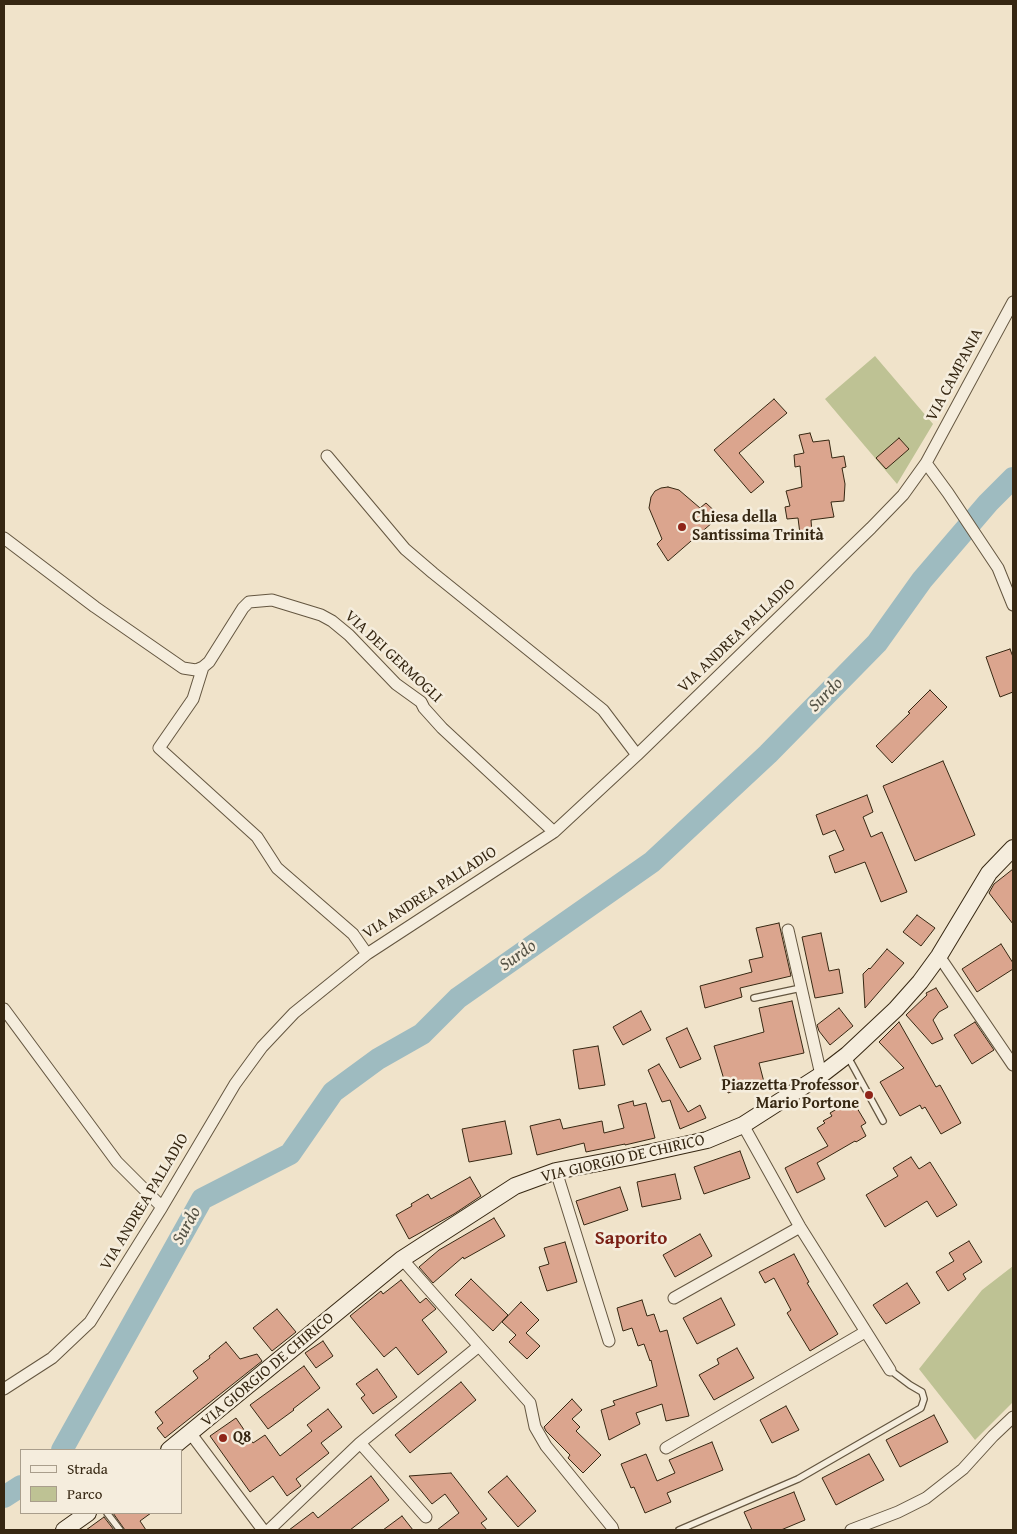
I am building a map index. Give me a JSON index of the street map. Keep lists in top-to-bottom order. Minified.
{"streets":{"main road":["VIA GIORGIO DE CHIRICO"],"street":["VIA CAMPANIA","VIA ANDREA PALLADIO","VIA DEI GERMOGLI"]},"crossings":[["VIA CAMPANIA","VIA ANDREA PALLADIO"],["VIA ANDREA PALLADIO","VIA DEI GERMOGLI"]],"districts":["Saporito"],"water":["Surdo"],"places":["Chiesa della Santissima Trinità","Piazzetta Professor Mario Portone","Q8"],"legend":["Strada","Parco"]}
